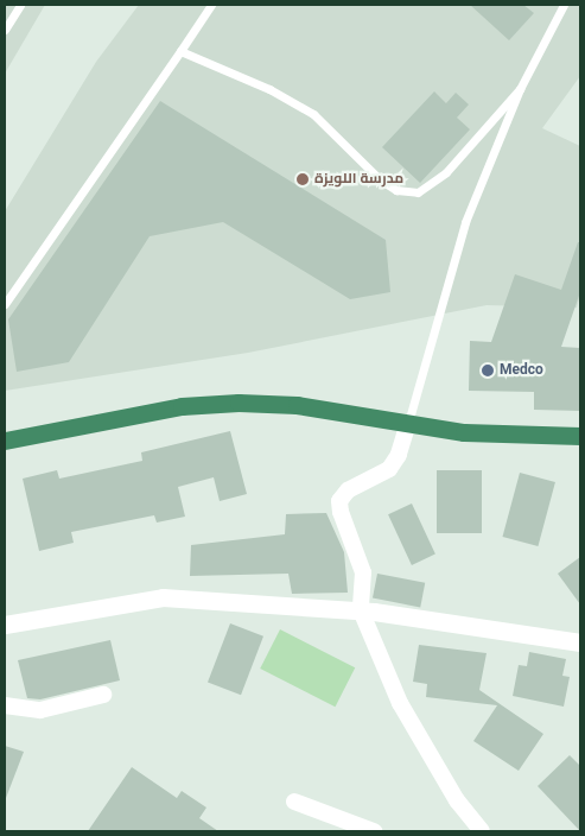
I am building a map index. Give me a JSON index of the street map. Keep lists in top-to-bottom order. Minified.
{"places":["مدرسة اللويزة","Medco"]}
